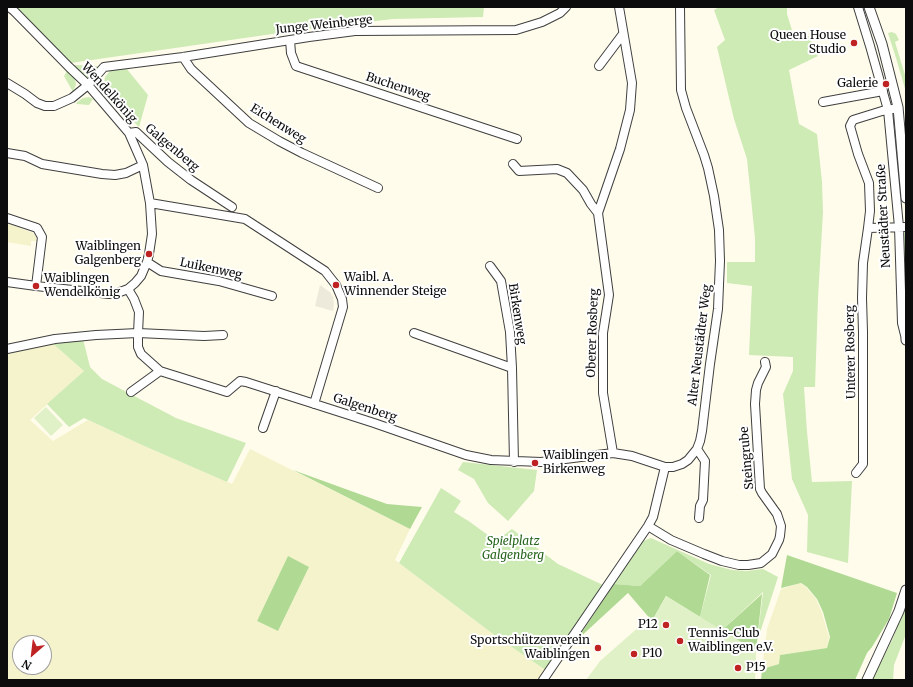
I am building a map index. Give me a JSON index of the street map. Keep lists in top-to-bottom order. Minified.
{"streets":{"street":["Junge Weinberge","Buchenweg","Wendelkönig","Eichenweg","Galgenberg","Neustädter Straße","Luikenweg","Birkenweg","Oberer Rosberg","Alter Neustädter Weg","Unterer Rosberg","Steingrube"]},"crossings":[["Junge Weinberge","Buchenweg"],["Junge Weinberge","Wendelkönig"],["Junge Weinberge","Eichenweg"],["Wendelkönig","Galgenberg"],["Wendelkönig","Luikenweg"],["Galgenberg","Birkenweg"],["Galgenberg","Oberer Rosberg"],["Galgenberg","Alter Neustädter Weg"],["Neustädter Straße","Unterer Rosberg"]],"parks":["Spielplatz Galgenberg"],"places":["Queen House Studio","Galerie","Waiblingen Galgenberg","Waibl. A. Winnender Steige","Waiblingen Wendelkönig","Waiblingen Birkenweg","P12","Tennis-Club Waiblingen e.V.","Sportschützenverein Waiblingen","P10","P15"],"north":"bottom left"}
